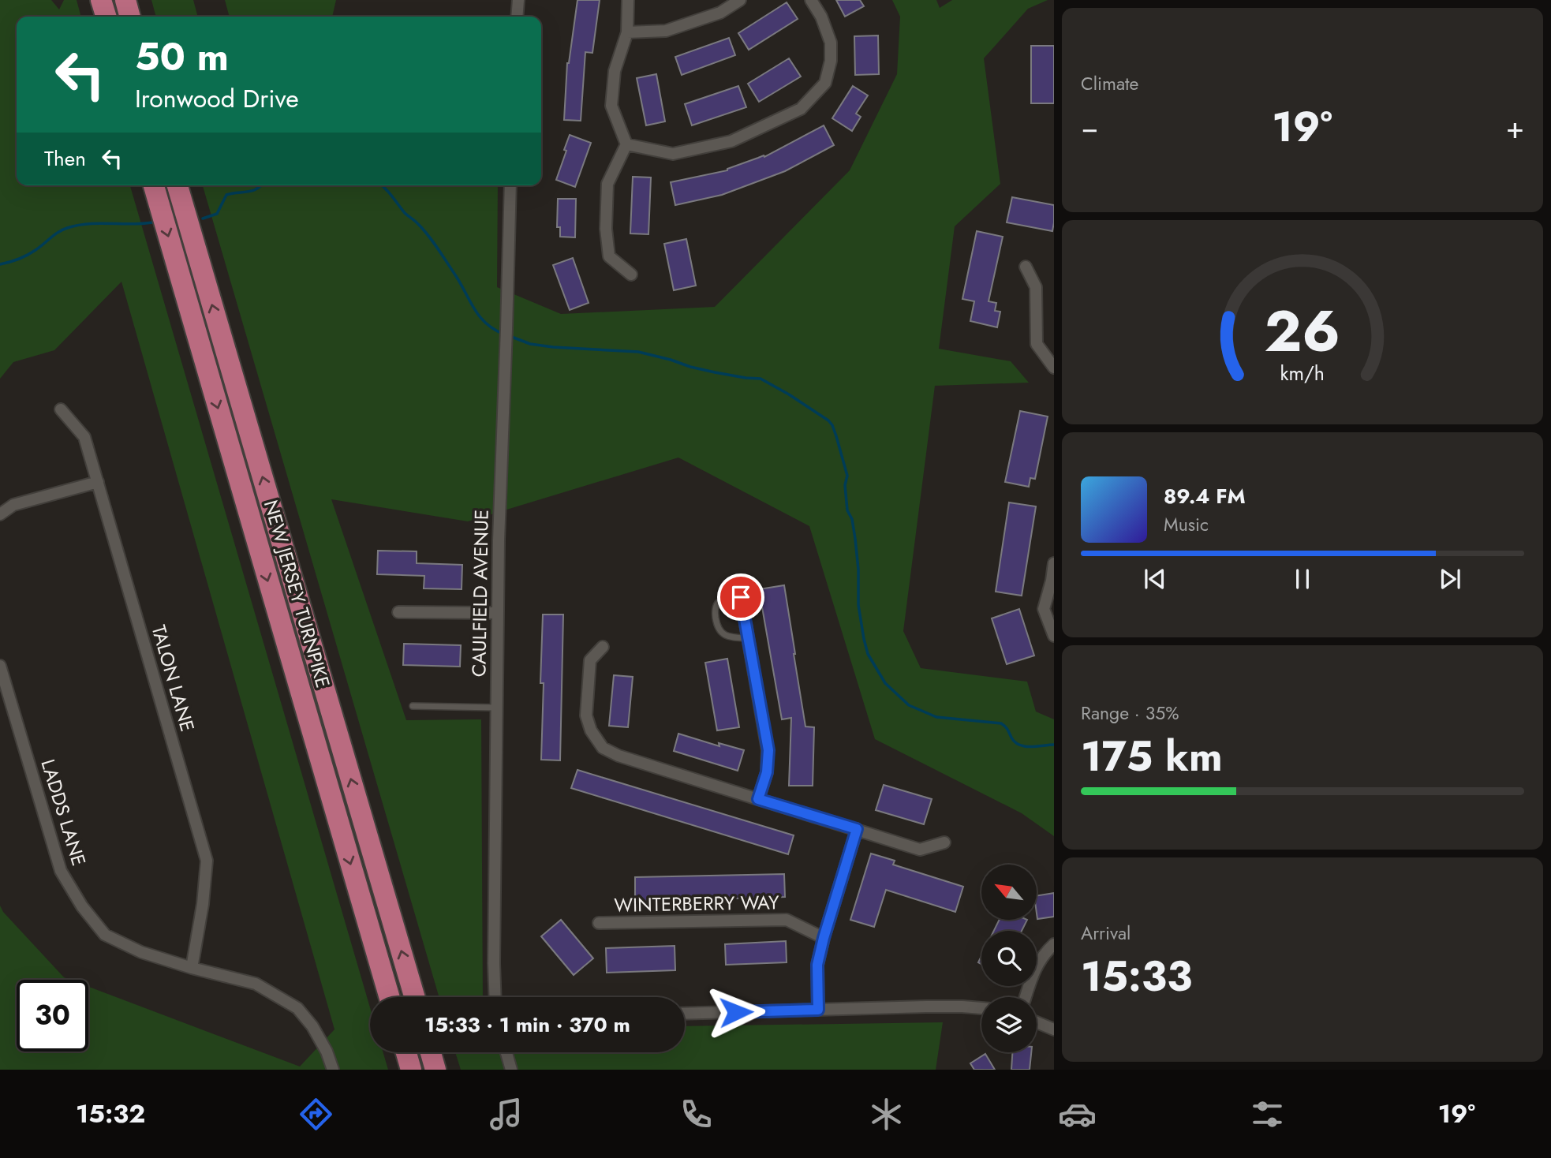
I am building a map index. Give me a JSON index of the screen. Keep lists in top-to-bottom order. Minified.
{"streets":{"highway":["NEW JERSEY TURNPIKE"],"street":["CAULFIELD AVENUE","TALON LANE","LADDS LANE","WINTERBERRY WAY"]},"crossings":[["TALON LANE","LADDS LANE"]],"north":"top left","page":{"tile":["Climate",["Range · 35%","175 km"],["Arrival","15:33"]],"turn":["50 m","Ironwood Drive"],"heat":["−","19°","+"],"then":"Then","song":["89.4 FM","Music"],"limit":"30","trip":"15:33 · 1 min · 370 m","tabs":["15:32","19°"],"gauge":["26","km/h"]}}
